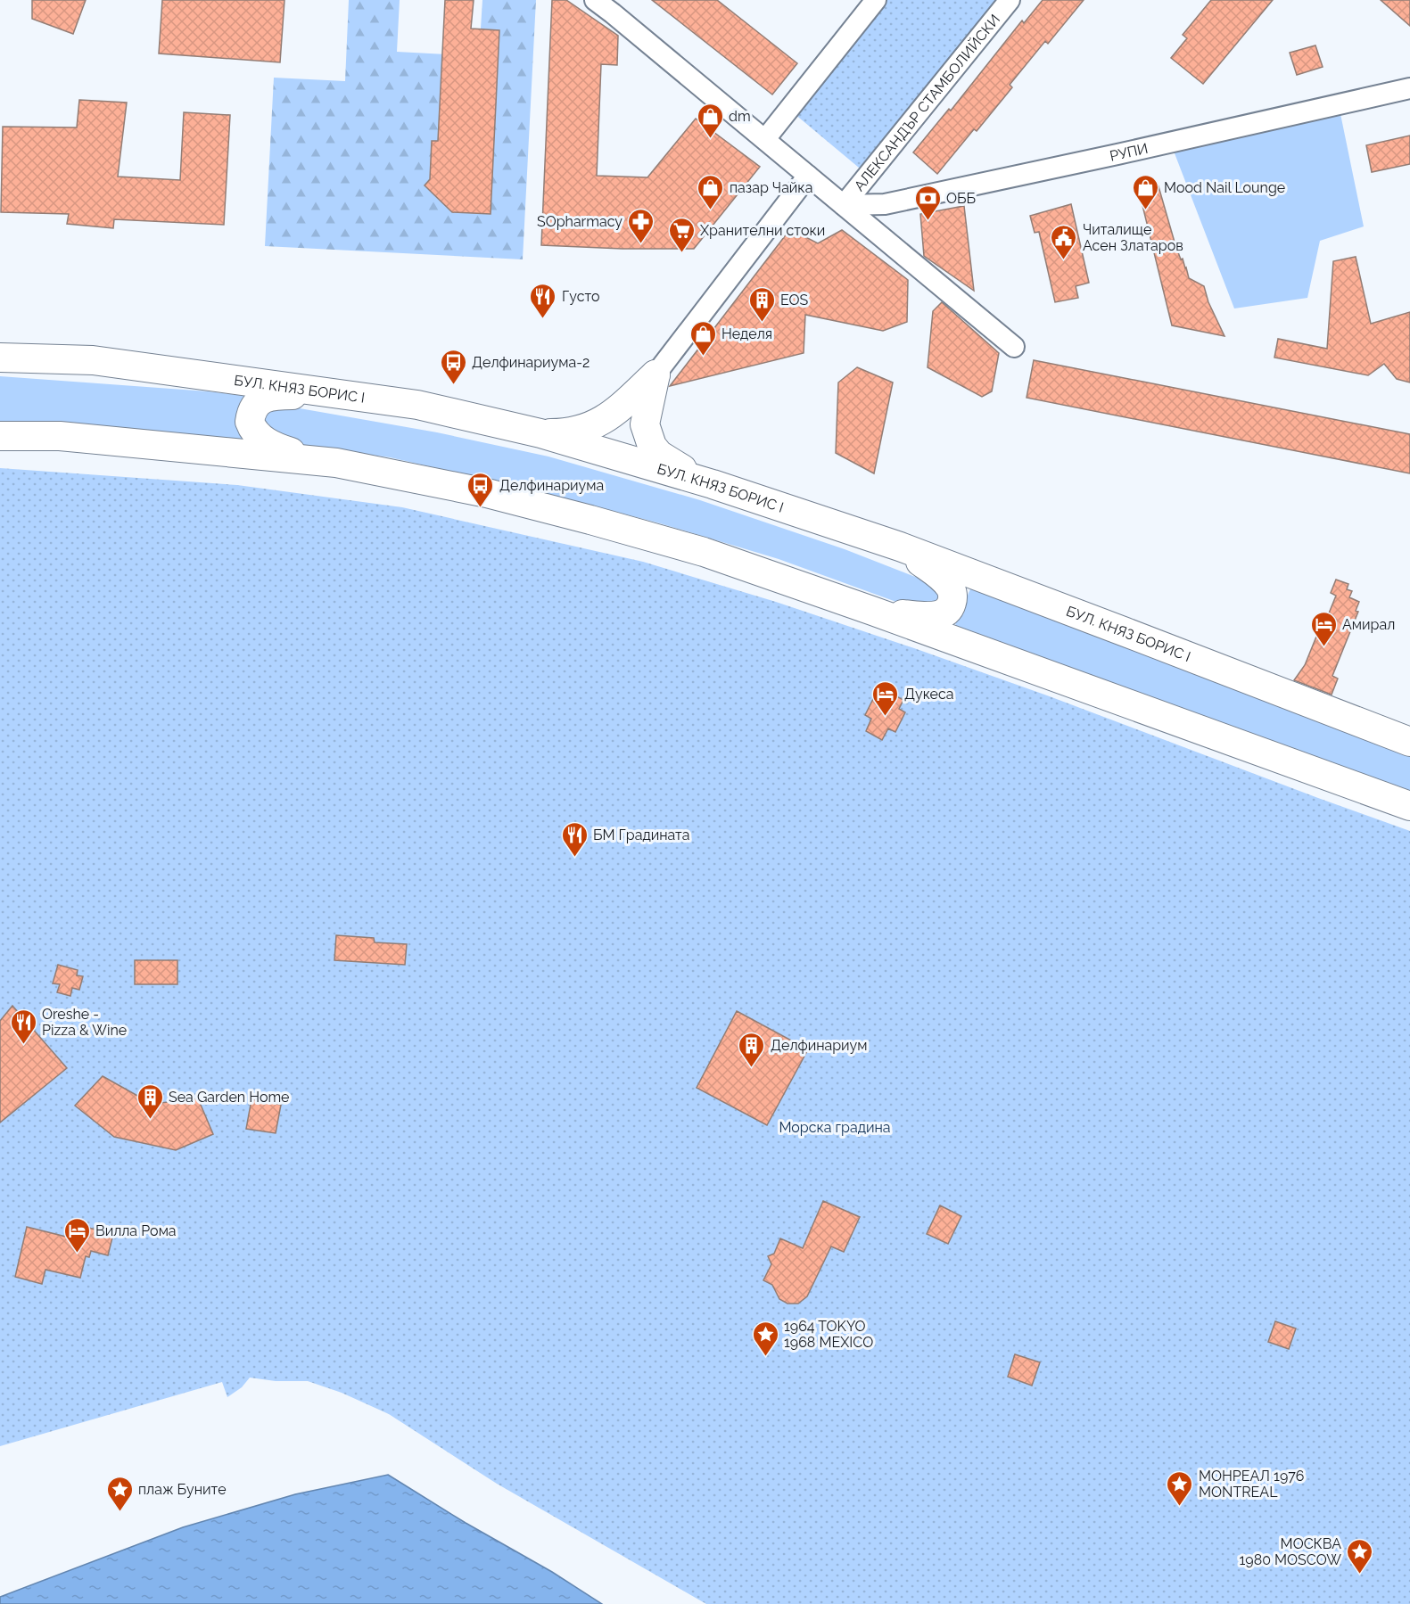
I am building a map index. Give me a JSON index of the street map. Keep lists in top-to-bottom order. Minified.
{"streets":{"main road":["БУЛ. КНЯЗ БОРИС I"],"street":["АЛЕКСАНДЪР СТАМБОЛИЙСКИ","РУПИ"]},"crossings":[["АЛЕКСАНДЪР СТАМБОЛИЙСКИ","РУПИ"]],"parks":["Морска градина"],"places":{"shop":["dm","пазар Чайка","Mood Nail Lounge","Неделя"],"bank":["ОББ"],"pharmacy":["SOpharmacy"],"supermarket":["Хранителни стоки"],"public building":["Читалище Асен Златаров"],"restaurant":["Густо","БМ Градината","Oreshe - Pizza & Wine"],"building":["EOS","Делфинариум","Sea Garden Home"],"bus stop":["Делфинариума-2","Делфинариума"],"hotel":["Амирал","Дукеса","Вилла Рома"],"place":["1964 TOKYO 1968 MEXICO","МОНРЕАЛ 1976 MONTREAL","плаж Буните","МОСКВА 1980 MOSCOW"]}}
